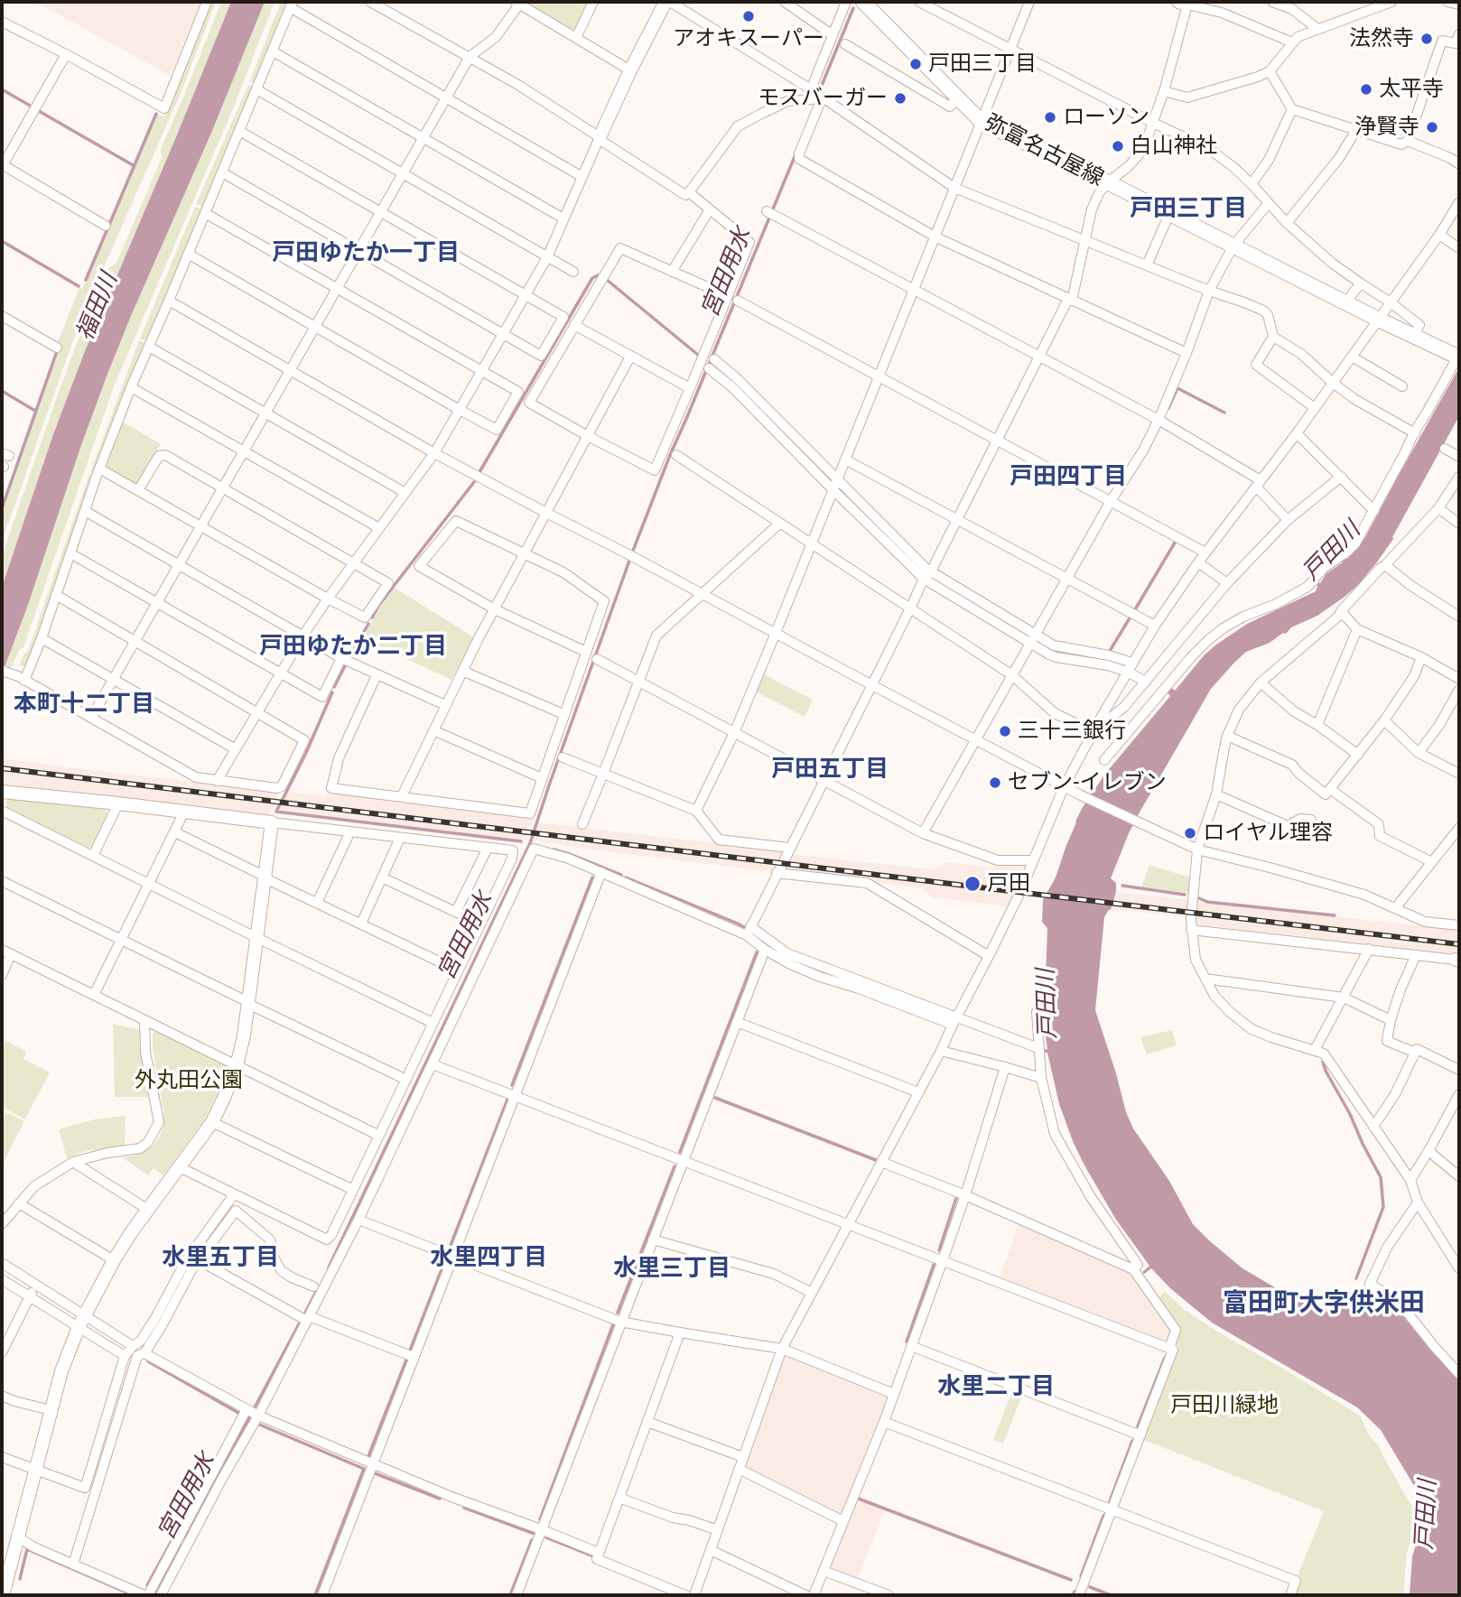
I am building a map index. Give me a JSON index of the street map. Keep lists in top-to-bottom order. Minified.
{"streets":{"main road":["弥富名古屋線"]},"districts":["戸田三丁目","戸田ゆたか一丁目","戸田四丁目","戸田ゆたか二丁目","本町十二丁目","戸田五丁目","水里五丁目","水里四丁目","水里三丁目","富田町大字供米田","水里二丁目"],"water":["宮田用水","福田川","戸田川"],"parks":["外丸田公園","戸田川緑地"],"places":["アオキスーパー","法然寺","戸田三丁目","太平寺","モスバーガー","ローソン","浄賢寺","白山神社","三十三銀行","セブン-イレブン","ロイヤル理容","戸田"]}
